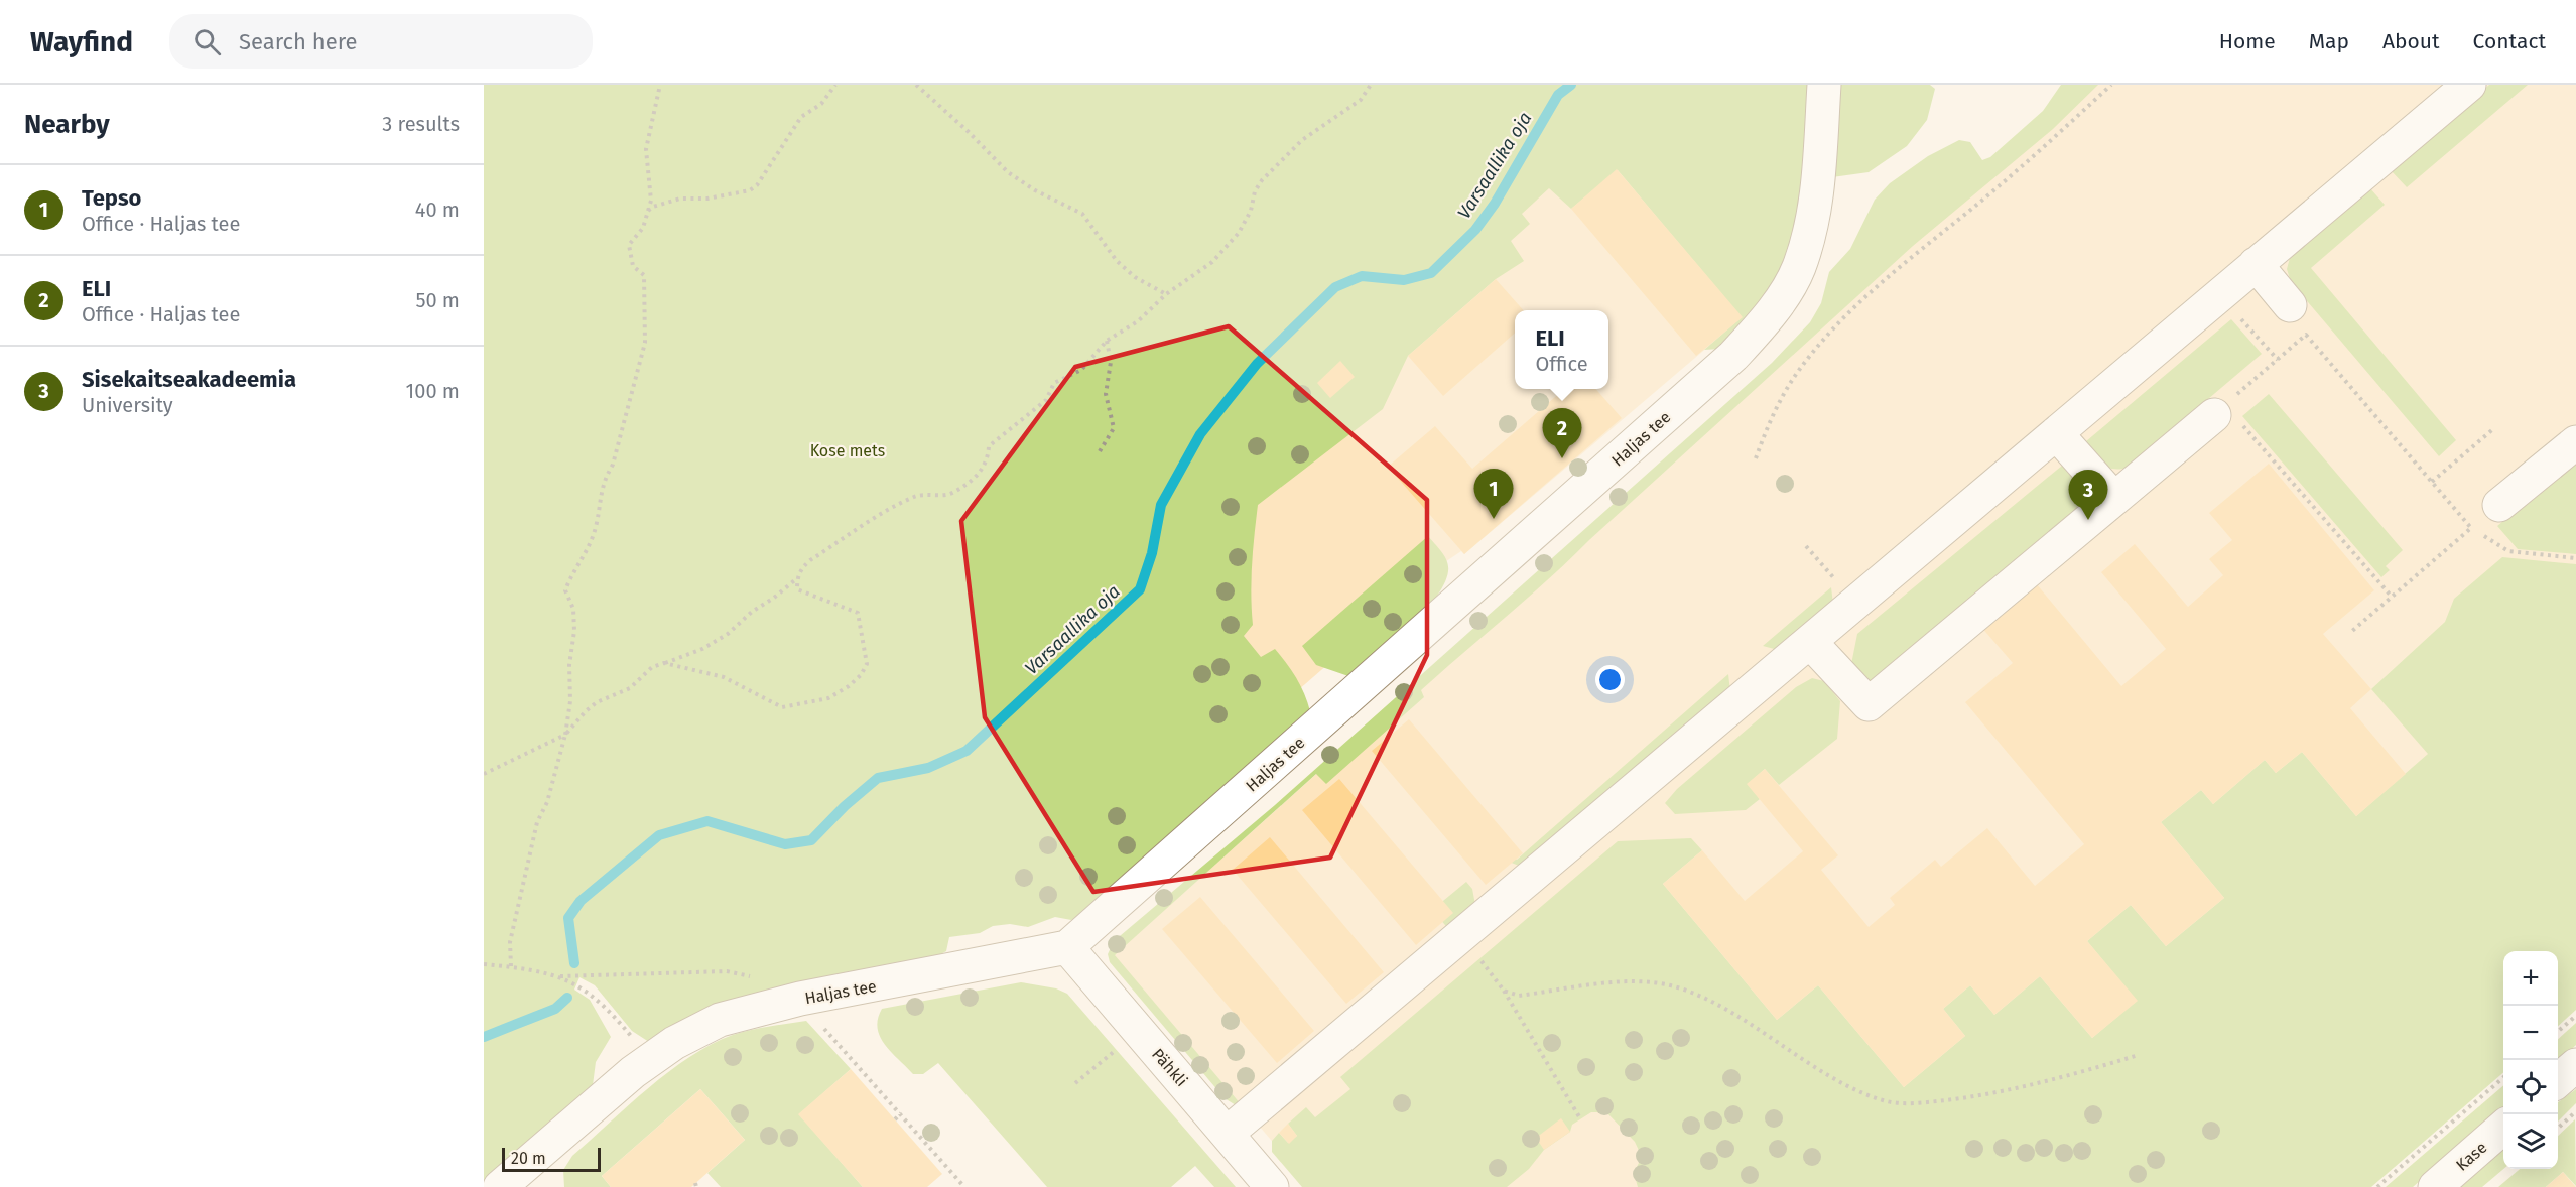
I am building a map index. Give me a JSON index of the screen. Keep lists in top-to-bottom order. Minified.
{"streets":{"street":["Haljas tee","Pähkli","Kase"]},"crossings":[["Haljas tee","Pähkli"]],"water":["Varsaallika oja"],"parks":["Kose mets"],"scale_bar":"20 m","page":{"header":"Wayfind","search":"Search here","nav":["Home","Map","About","Contact"],"heading":["Nearby","3 results"],"list":[{"mark":"1","name":"Tepso","note":"Office · Haljas tee","value":"40 m"},{"mark":"2","name":"ELI","note":"Office · Haljas tee","value":"50 m"},{"mark":"3","name":"Sisekaitseakadeemia","note":"University","value":"100 m"}],"popup":["ELI","Office"],"pins":["2","1","3"],"map_buttons":["+","−"],"scale":"20 m"}}
